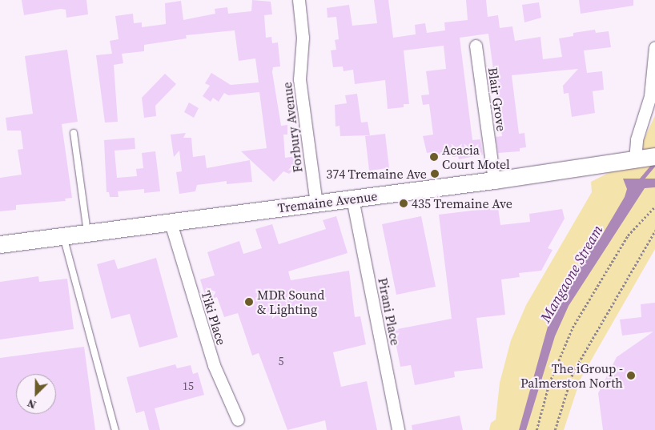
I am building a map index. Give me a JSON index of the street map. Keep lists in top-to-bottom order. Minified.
{"streets":{"main road":["Tremaine Avenue"],"street":["Blair Grove","Forbury Avenue","Pirani Place","Tiki Place"]},"crossings":[["Blair Grove","Tremaine Avenue"],["Forbury Avenue","Tremaine Avenue"],["Tremaine Avenue","Pirani Place"],["Tremaine Avenue","Tiki Place"]],"water":["Mangaone Stream"],"places":["Acacia Court Motel","374 Tremaine Ave","435 Tremaine Ave","MDR Sound & Lighting","The iGroup - Palmerston North"],"house_numbers":["5","15"],"north":"bottom left"}
